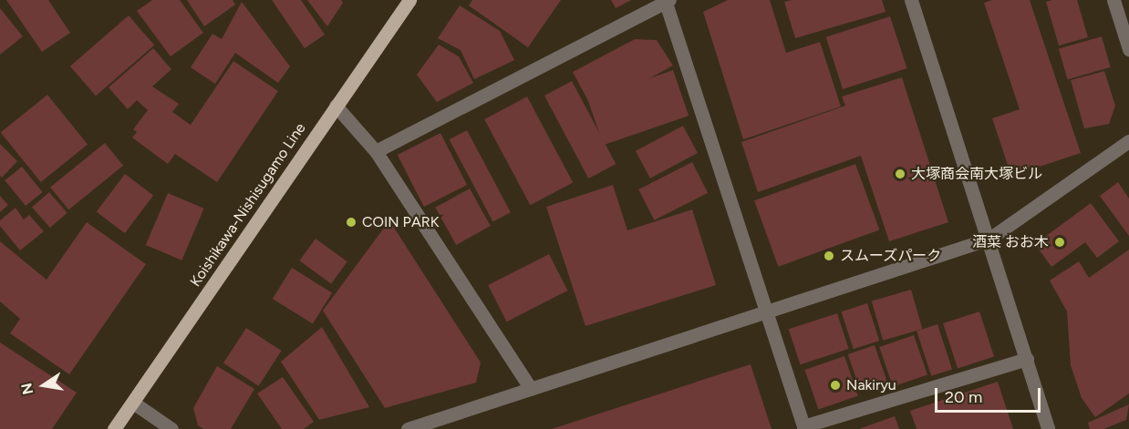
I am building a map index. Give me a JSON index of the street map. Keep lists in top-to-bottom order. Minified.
{"streets":{"main road":["Koishikawa-Nishisugamo Line"]},"places":["大塚商会南大塚ビル","COIN PARK","酒菜 おお木","スムーズパーク","Nakiryu"],"scale_bar":"20 m","north":"left"}
